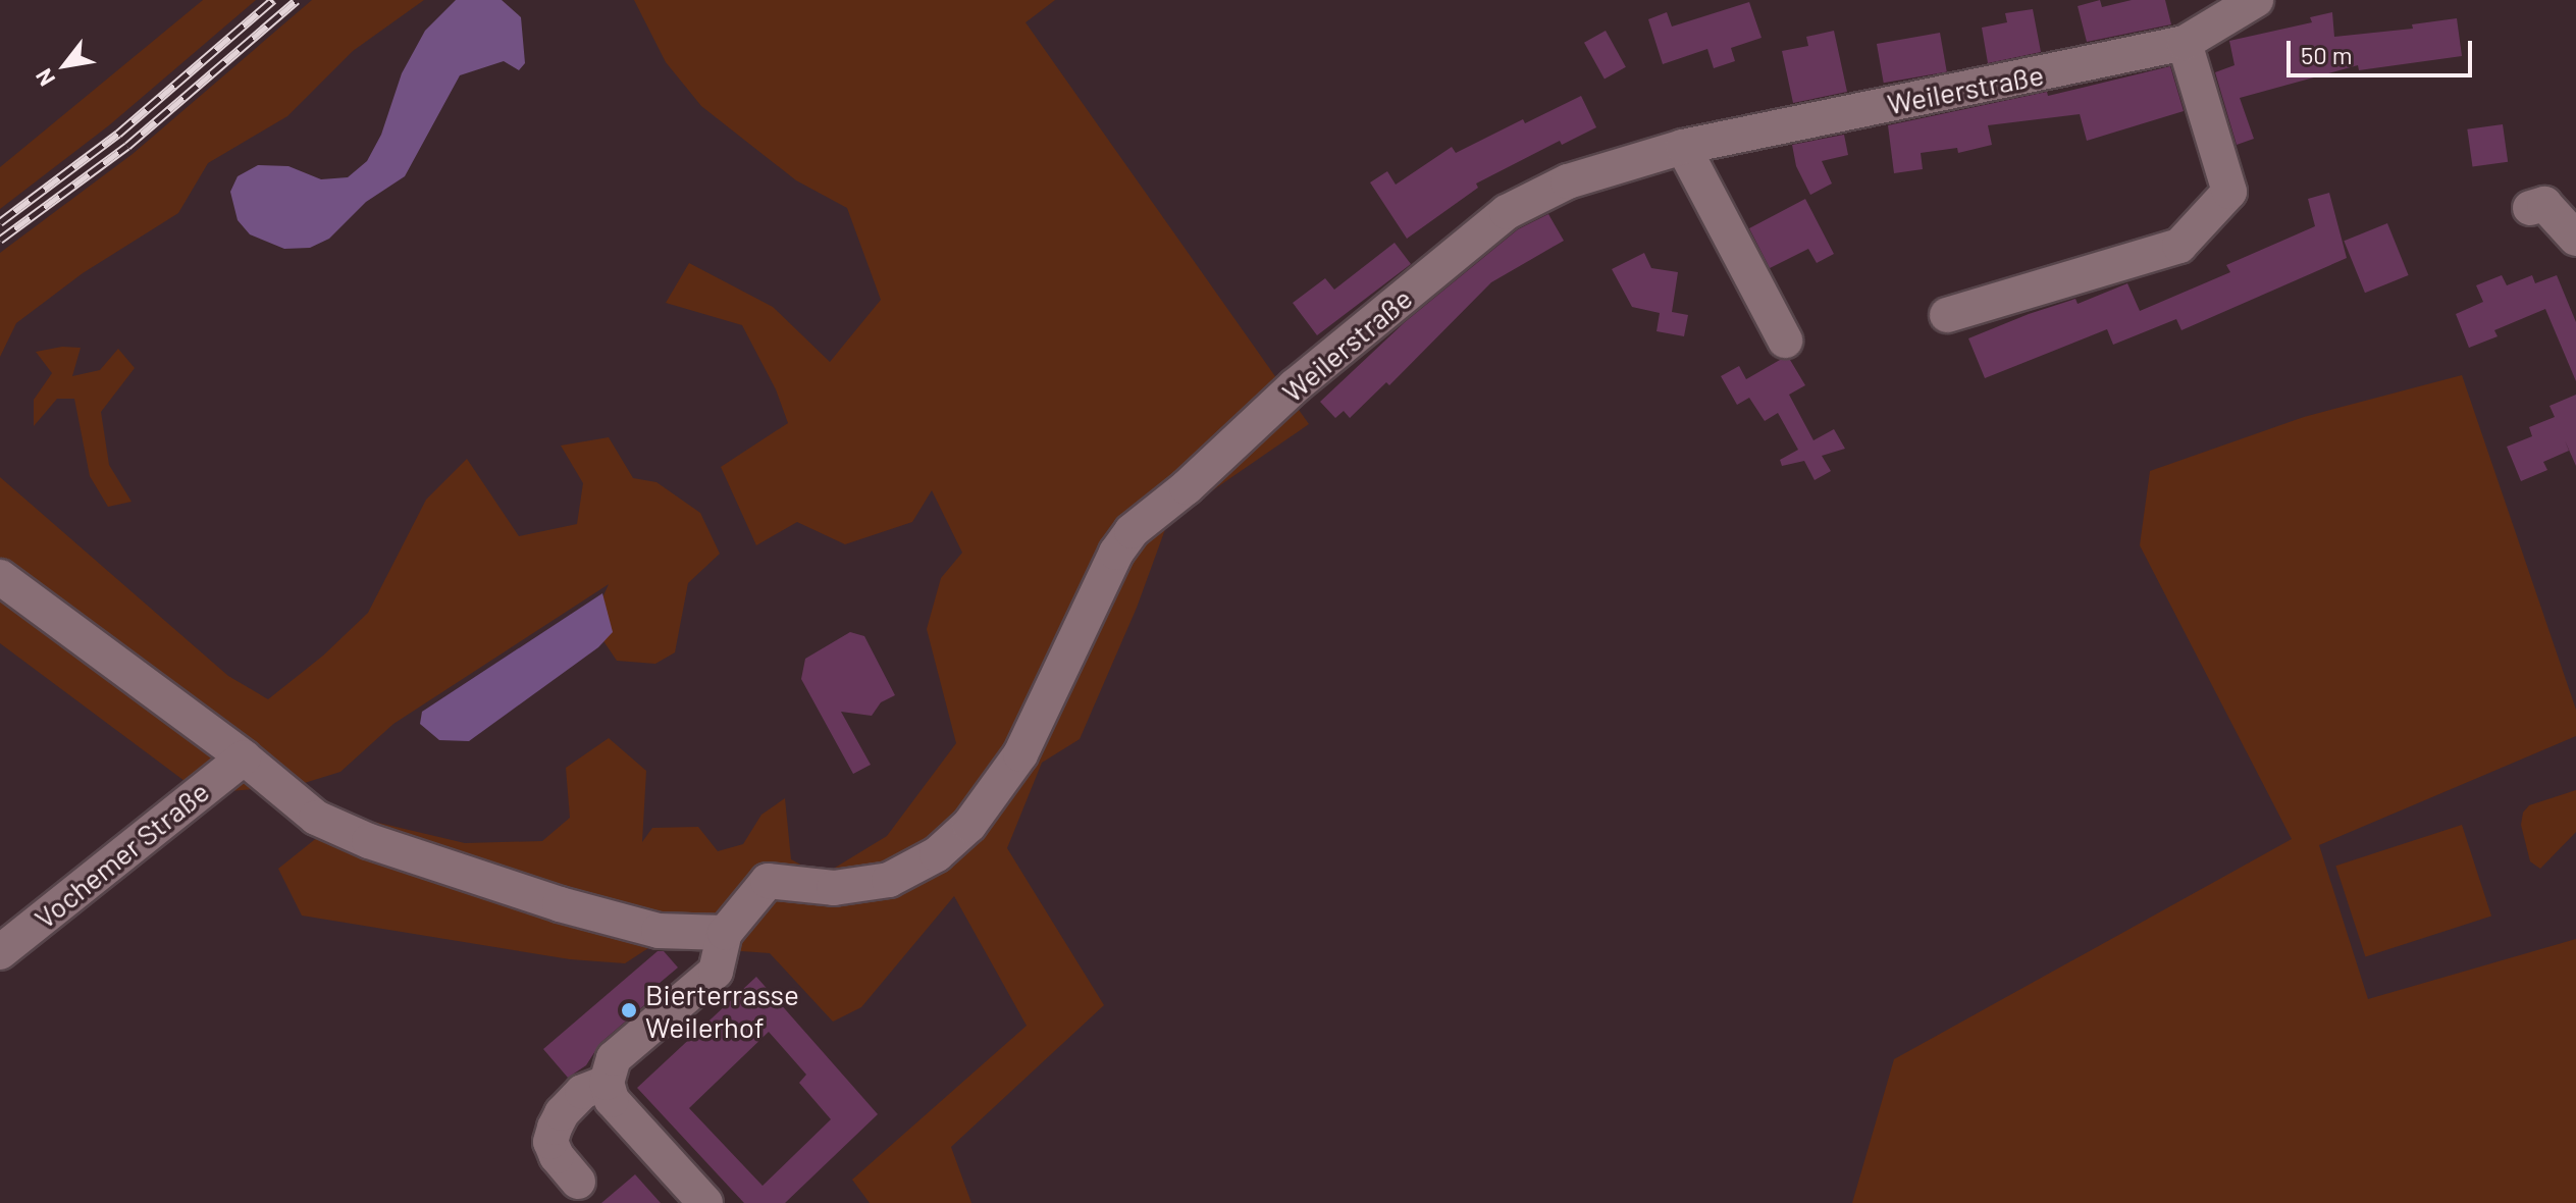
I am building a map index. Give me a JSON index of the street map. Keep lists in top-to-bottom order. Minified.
{"streets":{"street":["Weilerstraße","Vochemer Straße"]},"places":["Bierterrasse Weilerhof"],"scale_bar":"50 m","north":"bottom left"}
